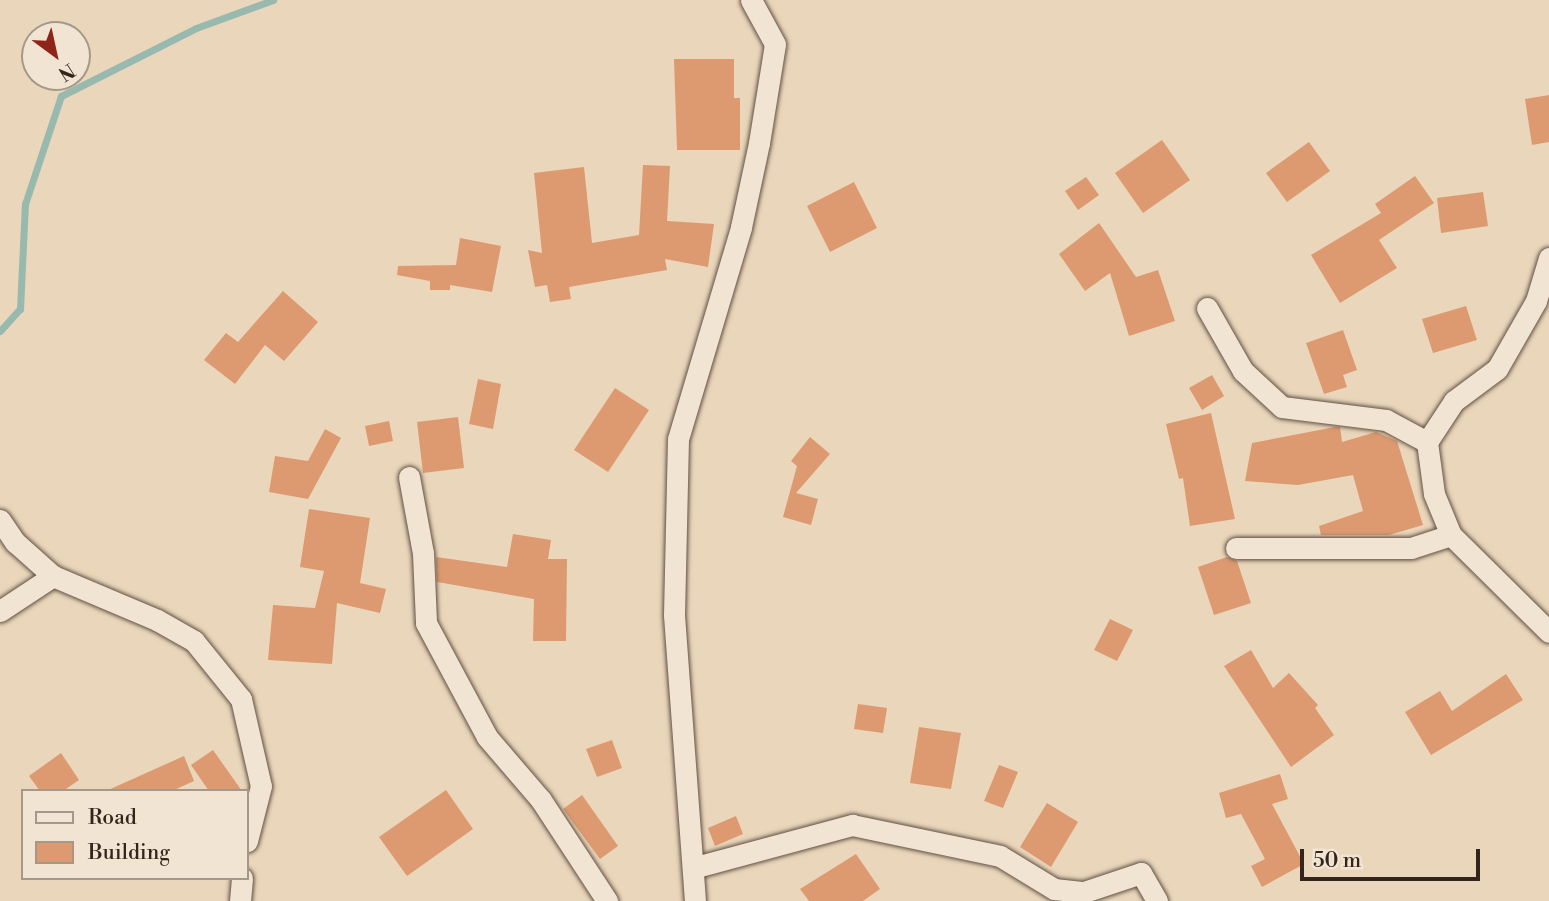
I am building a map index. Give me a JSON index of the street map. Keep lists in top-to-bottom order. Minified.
{"legend":["Road","Building"],"scale_bar":"50 m","north":"bottom right"}
